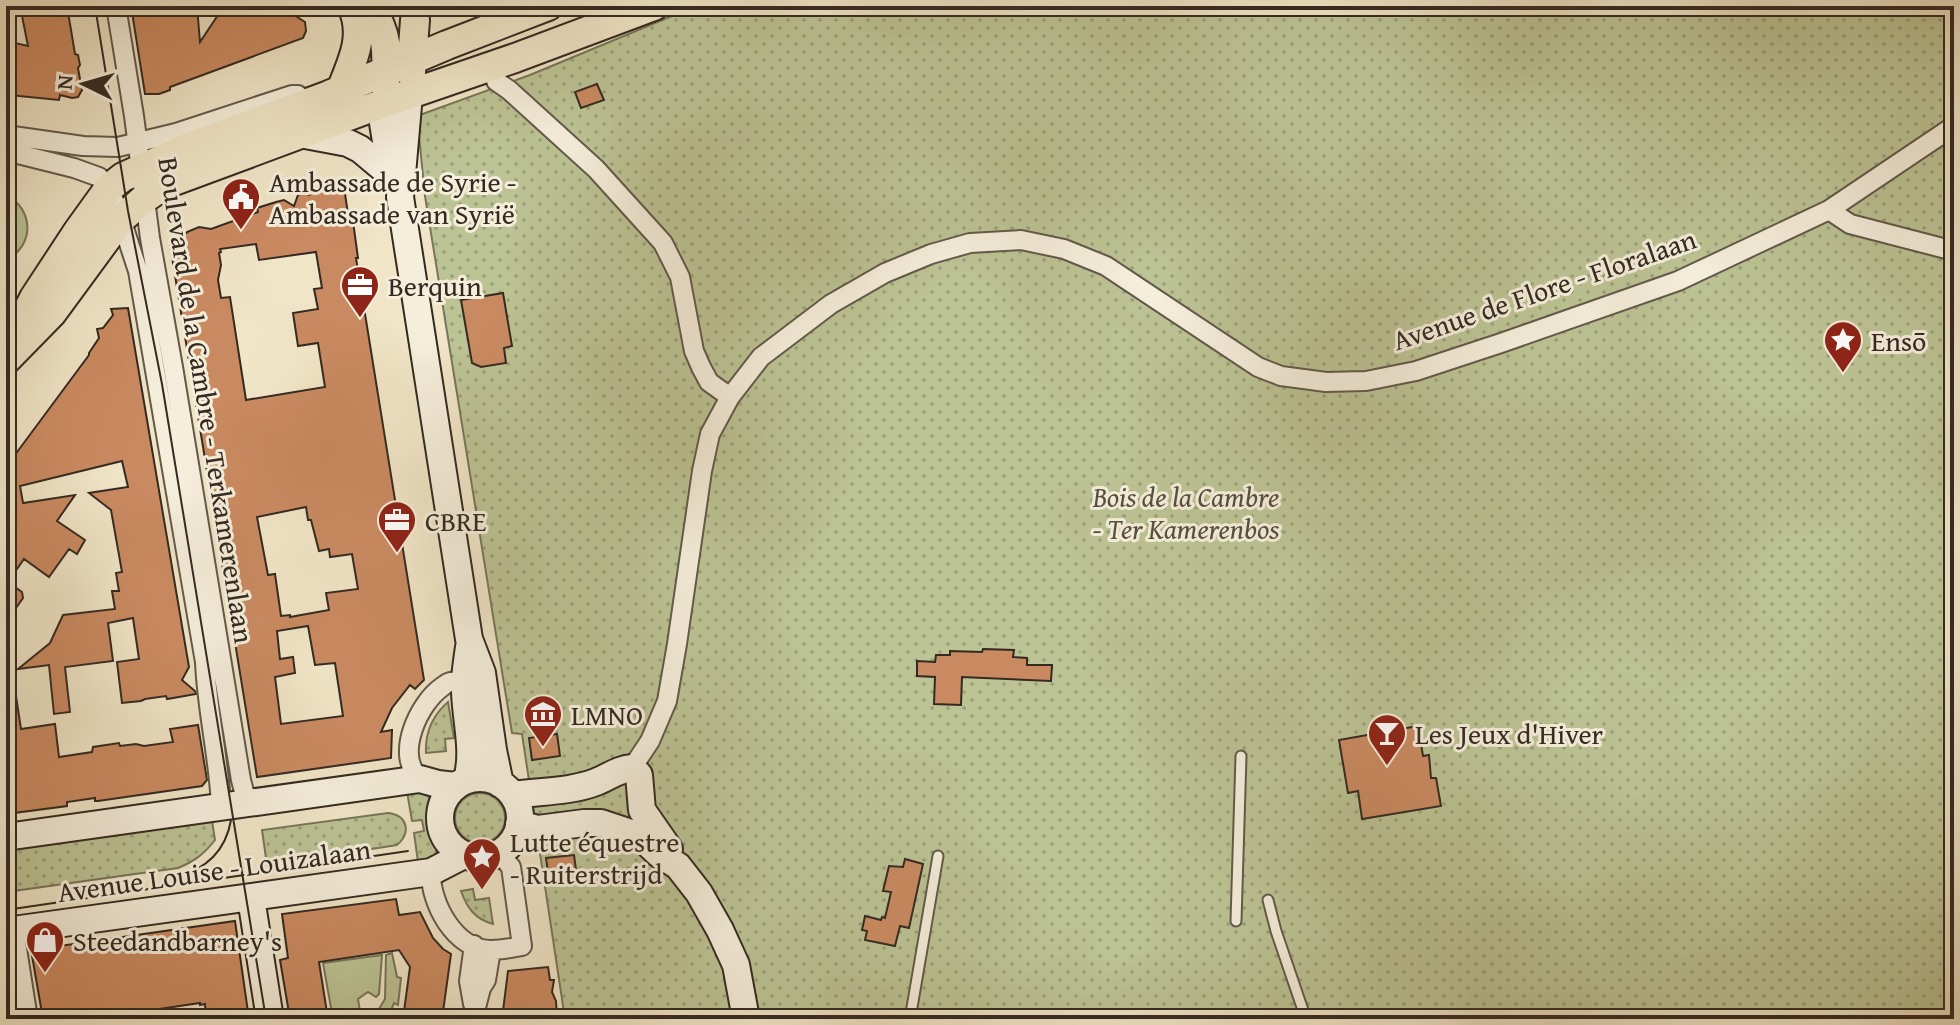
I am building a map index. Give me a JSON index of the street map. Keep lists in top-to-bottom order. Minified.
{"streets":{"main road":["Avenue Louise - Louizalaan"],"street":["Avenue de Flore - Floralaan","Boulevard de la Cambre - Terkamerenlaan"]},"parks":["Bois de la Cambre - Ter Kamerenbos"],"places":{"public building":["Ambassade de Syrie - Ambassade van Syrië"],"office":["Berquin","CBRE"],"place":["Ensō","Lutte équestre - Ruiterstrijd"],"museum":["LMNO"],"bar":["Les Jeux d'Hiver"],"shop":["Steedandbarney's"]},"north":"left"}
